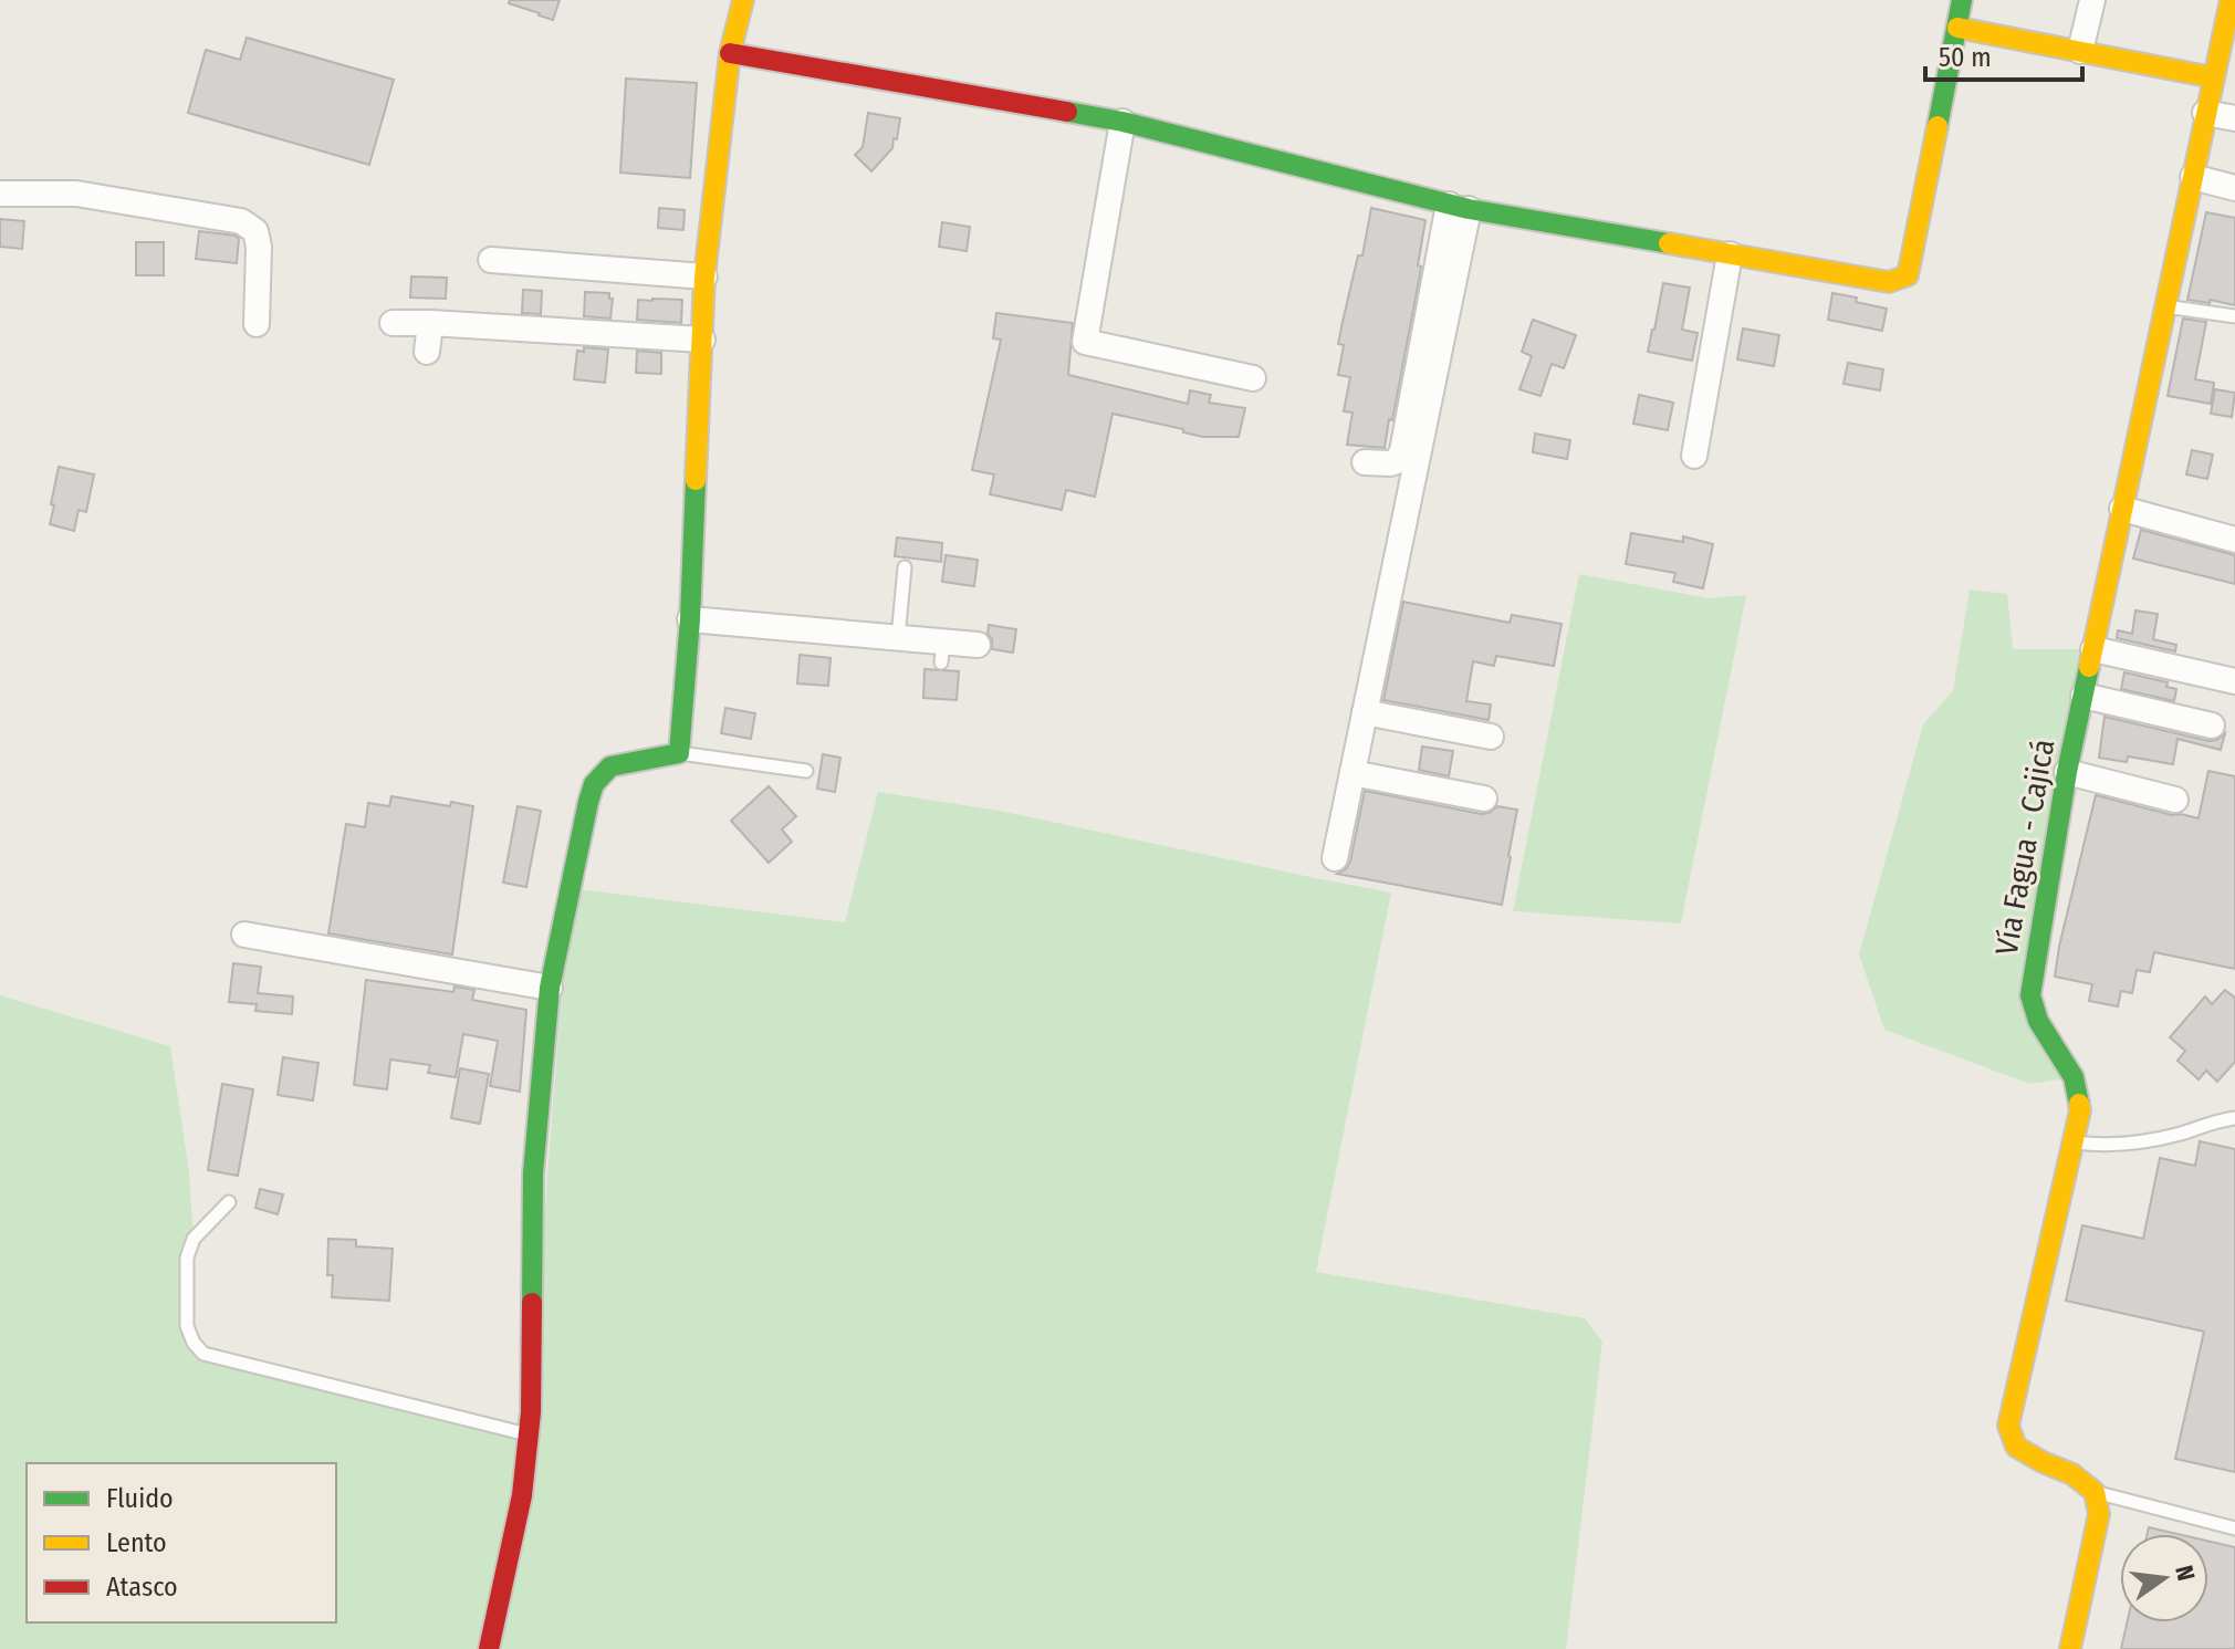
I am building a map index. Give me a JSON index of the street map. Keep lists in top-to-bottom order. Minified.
{"streets":{"street":["Vía Fagua - Cajicá"]},"legend":["Fluido","Lento","Atasco"],"scale_bar":"50 m","north":"right"}
